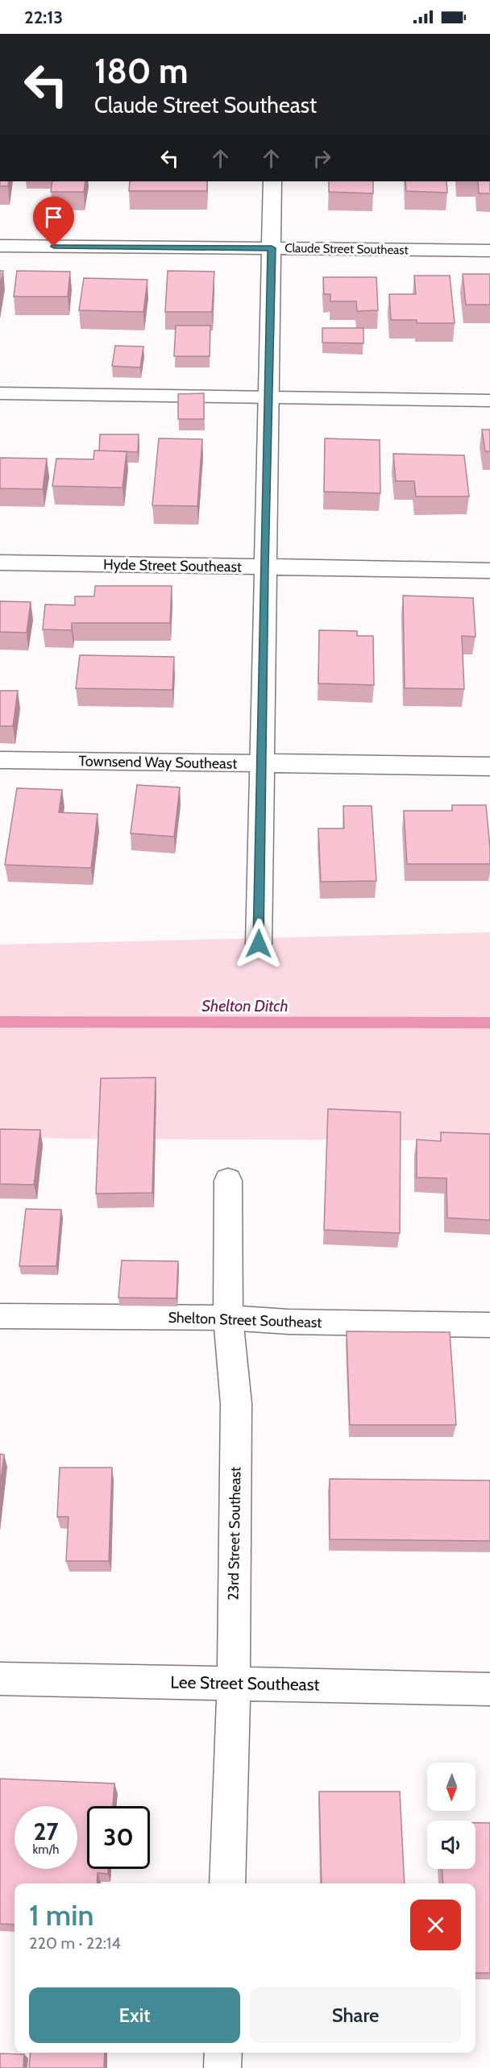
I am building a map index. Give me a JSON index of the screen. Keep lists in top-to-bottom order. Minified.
{"streets":{"street":["Claude Street Southeast","Hyde Street Southeast","Townsend Way Southeast","23rd Street Southeast","Lee Street Southeast"],"lane":["Shelton Street Southeast"]},"crossings":[["Shelton Street Southeast","23rd Street Southeast"],["23rd Street Southeast","Lee Street Southeast"]],"water":["Shelton Ditch"],"north":"bottom","page":{"status":"22:13","turn":["180 m","Claude Street Southeast"],"speed":"27 km/h","limit":"30","heading":["1 min","220 m · 22:14"],"buttons":["Exit","Share"]}}
